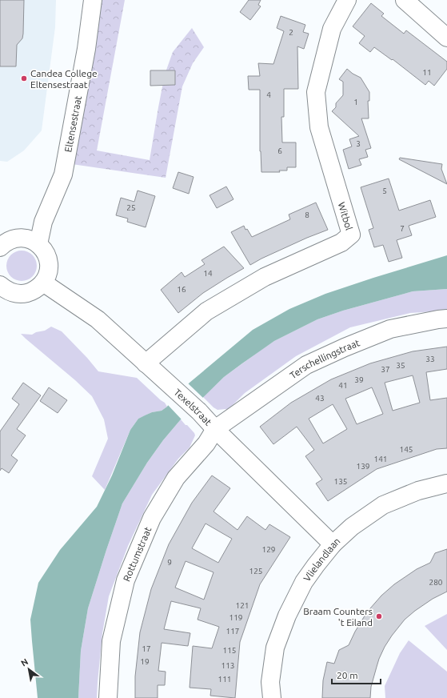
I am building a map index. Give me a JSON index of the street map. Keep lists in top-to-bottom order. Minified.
{"streets":{"street":["Eltensestraat","Witbol","Terschellingstraat","Texelstraat","Rottumstraat","Vlielandlaan"]},"crossings":[["Witbol","Texelstraat"],["Terschellingstraat","Texelstraat"],["Terschellingstraat","Rottumstraat"],["Texelstraat","Rottumstraat"],["Texelstraat","Vlielandlaan"]],"places":["Candea College Eltensestraat","Braam Counters 't Eiland"],"house_numbers":["2","11","4","1","3","6","5","25","8","7","14","16","33","35","37","39","41","43","145","141","139","135","129","9","125","280","121","119","117","17","115","19","113","111"],"scale_bar":"20 m","north":"top left"}
